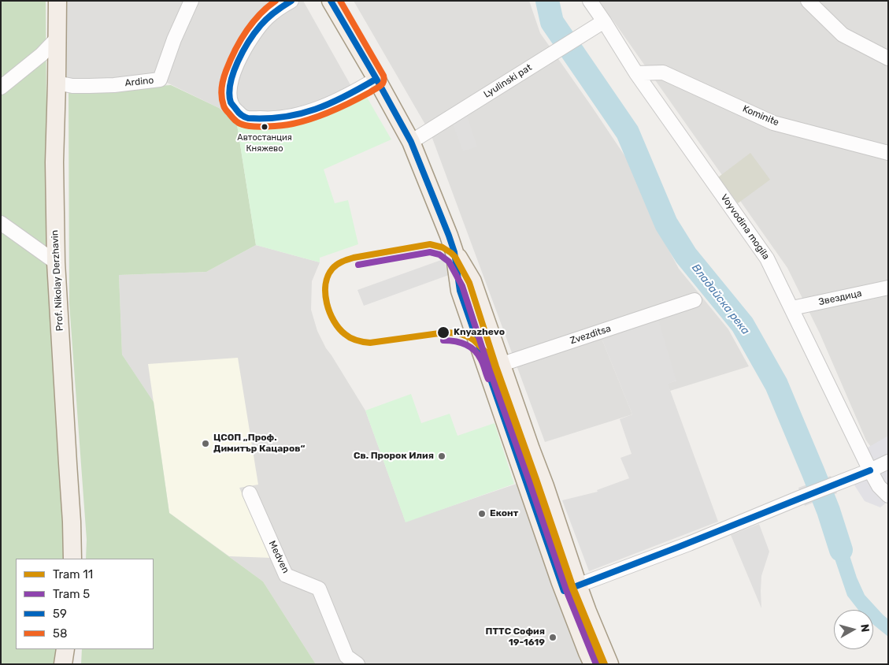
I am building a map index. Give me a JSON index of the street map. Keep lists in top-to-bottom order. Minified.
{"streets":{"main road":["Prof. Nikolay Derzhavin"],"street":["Lyulinski pat","Ardino","Kominite","Voyvodina mogila","Звездица","Zvezditsa","Medven"]},"crossings":[["Lyulinski pat","Voyvodina mogila"],["Ardino","Prof. Nikolay Derzhavin"],["Kominite","Voyvodina mogila"],["Voyvodina mogila","Звездица"]],"water":["Владайска река"],"places":["Автостанция Княжево","Knyazhevo","ЦСОП „Проф. Димитър Кацаров“","Св. Пророк Илия","Еконт","ПТТС София 19-1619"],"lines":["transit line 59","transit line 58","tram line 11","tram line 5"],"legend":["Tram 11","Tram 5","59","58"],"north":"right"}
